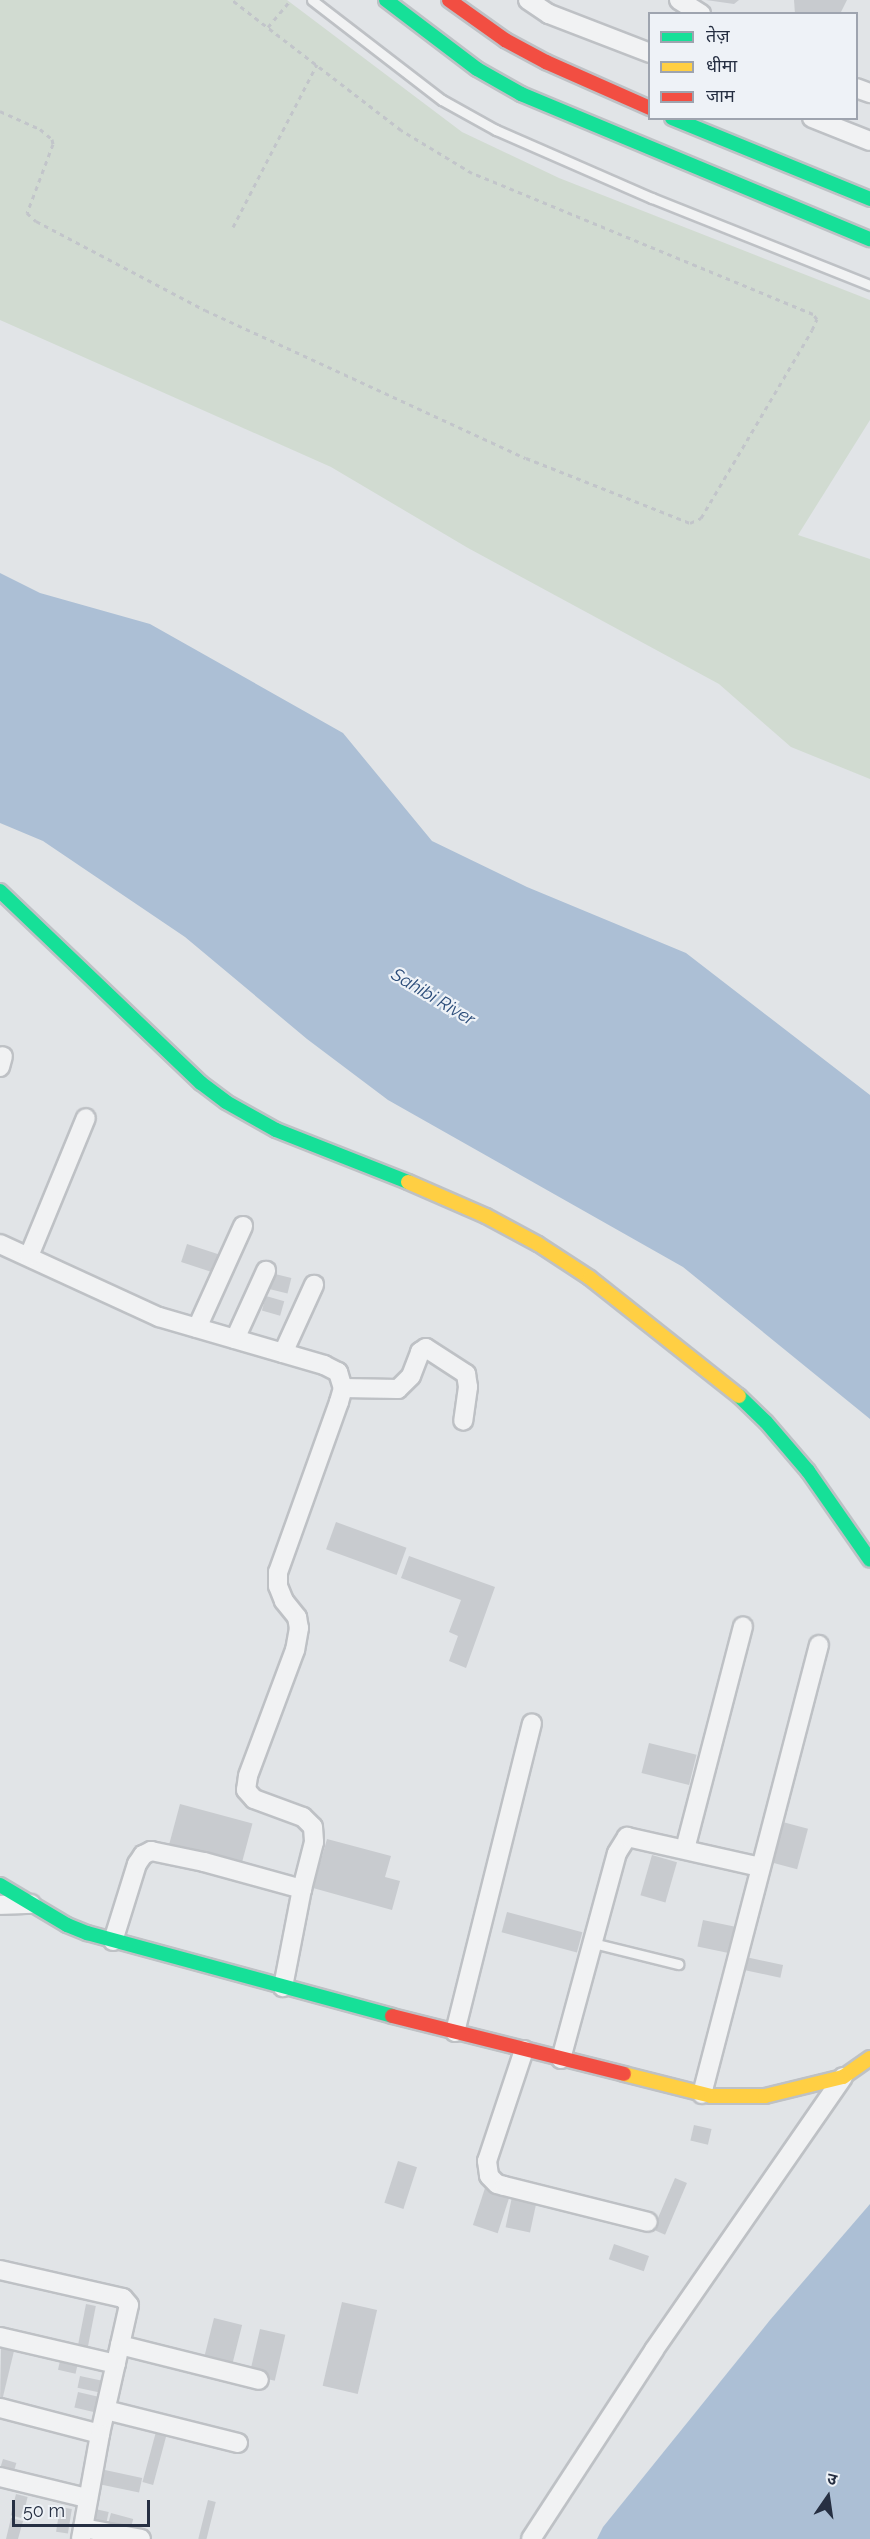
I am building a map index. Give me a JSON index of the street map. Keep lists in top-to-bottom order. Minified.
{"water":["Sahibi River"],"legend":["तेज़","धीमा","जाम"],"scale_bar":"50 m","north":"top"}
